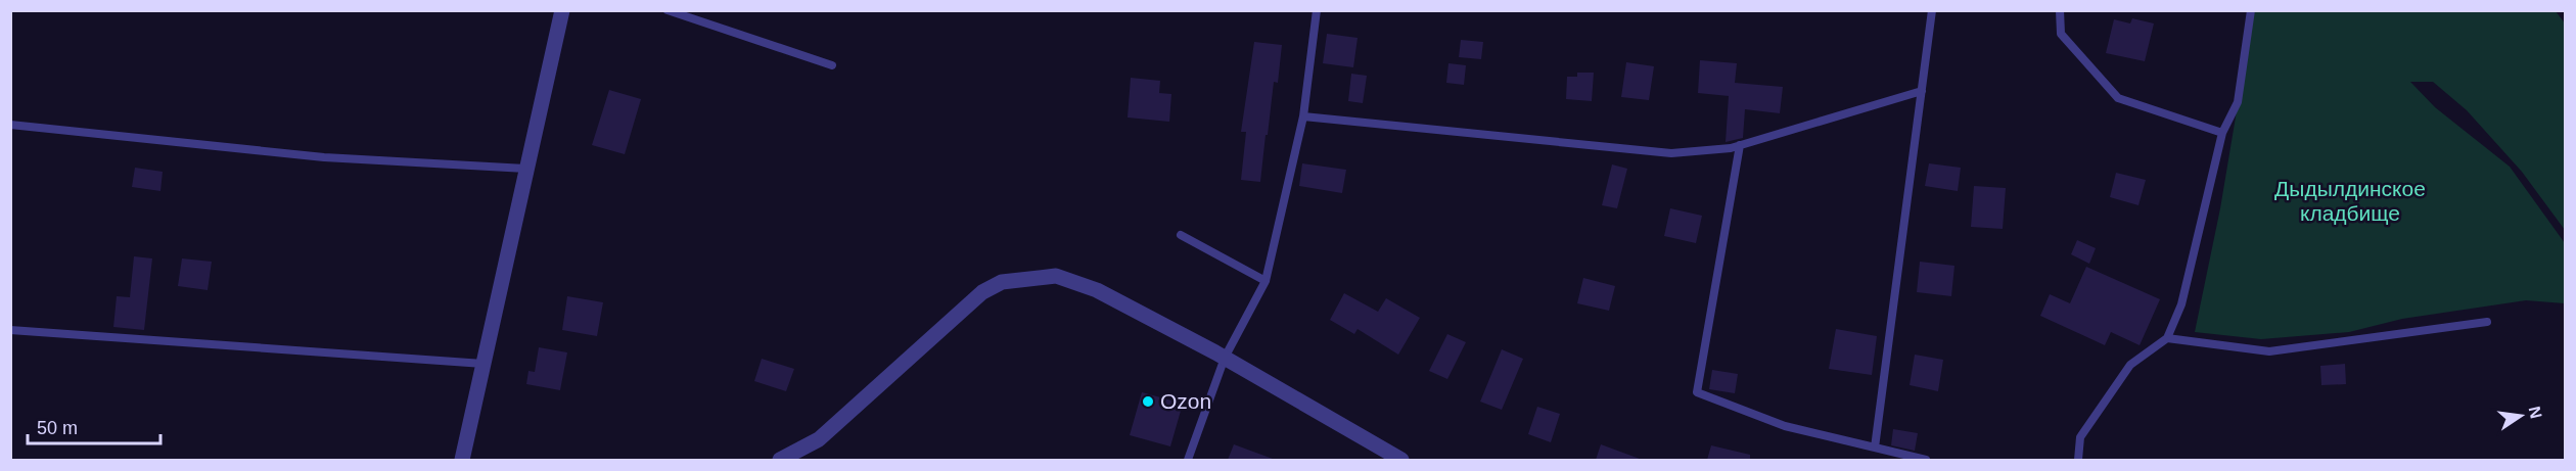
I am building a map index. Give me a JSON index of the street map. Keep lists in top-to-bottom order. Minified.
{"parks":["Дыдылдинское кладбище"],"places":["Ozon"],"scale_bar":"50 m","north":"right"}
